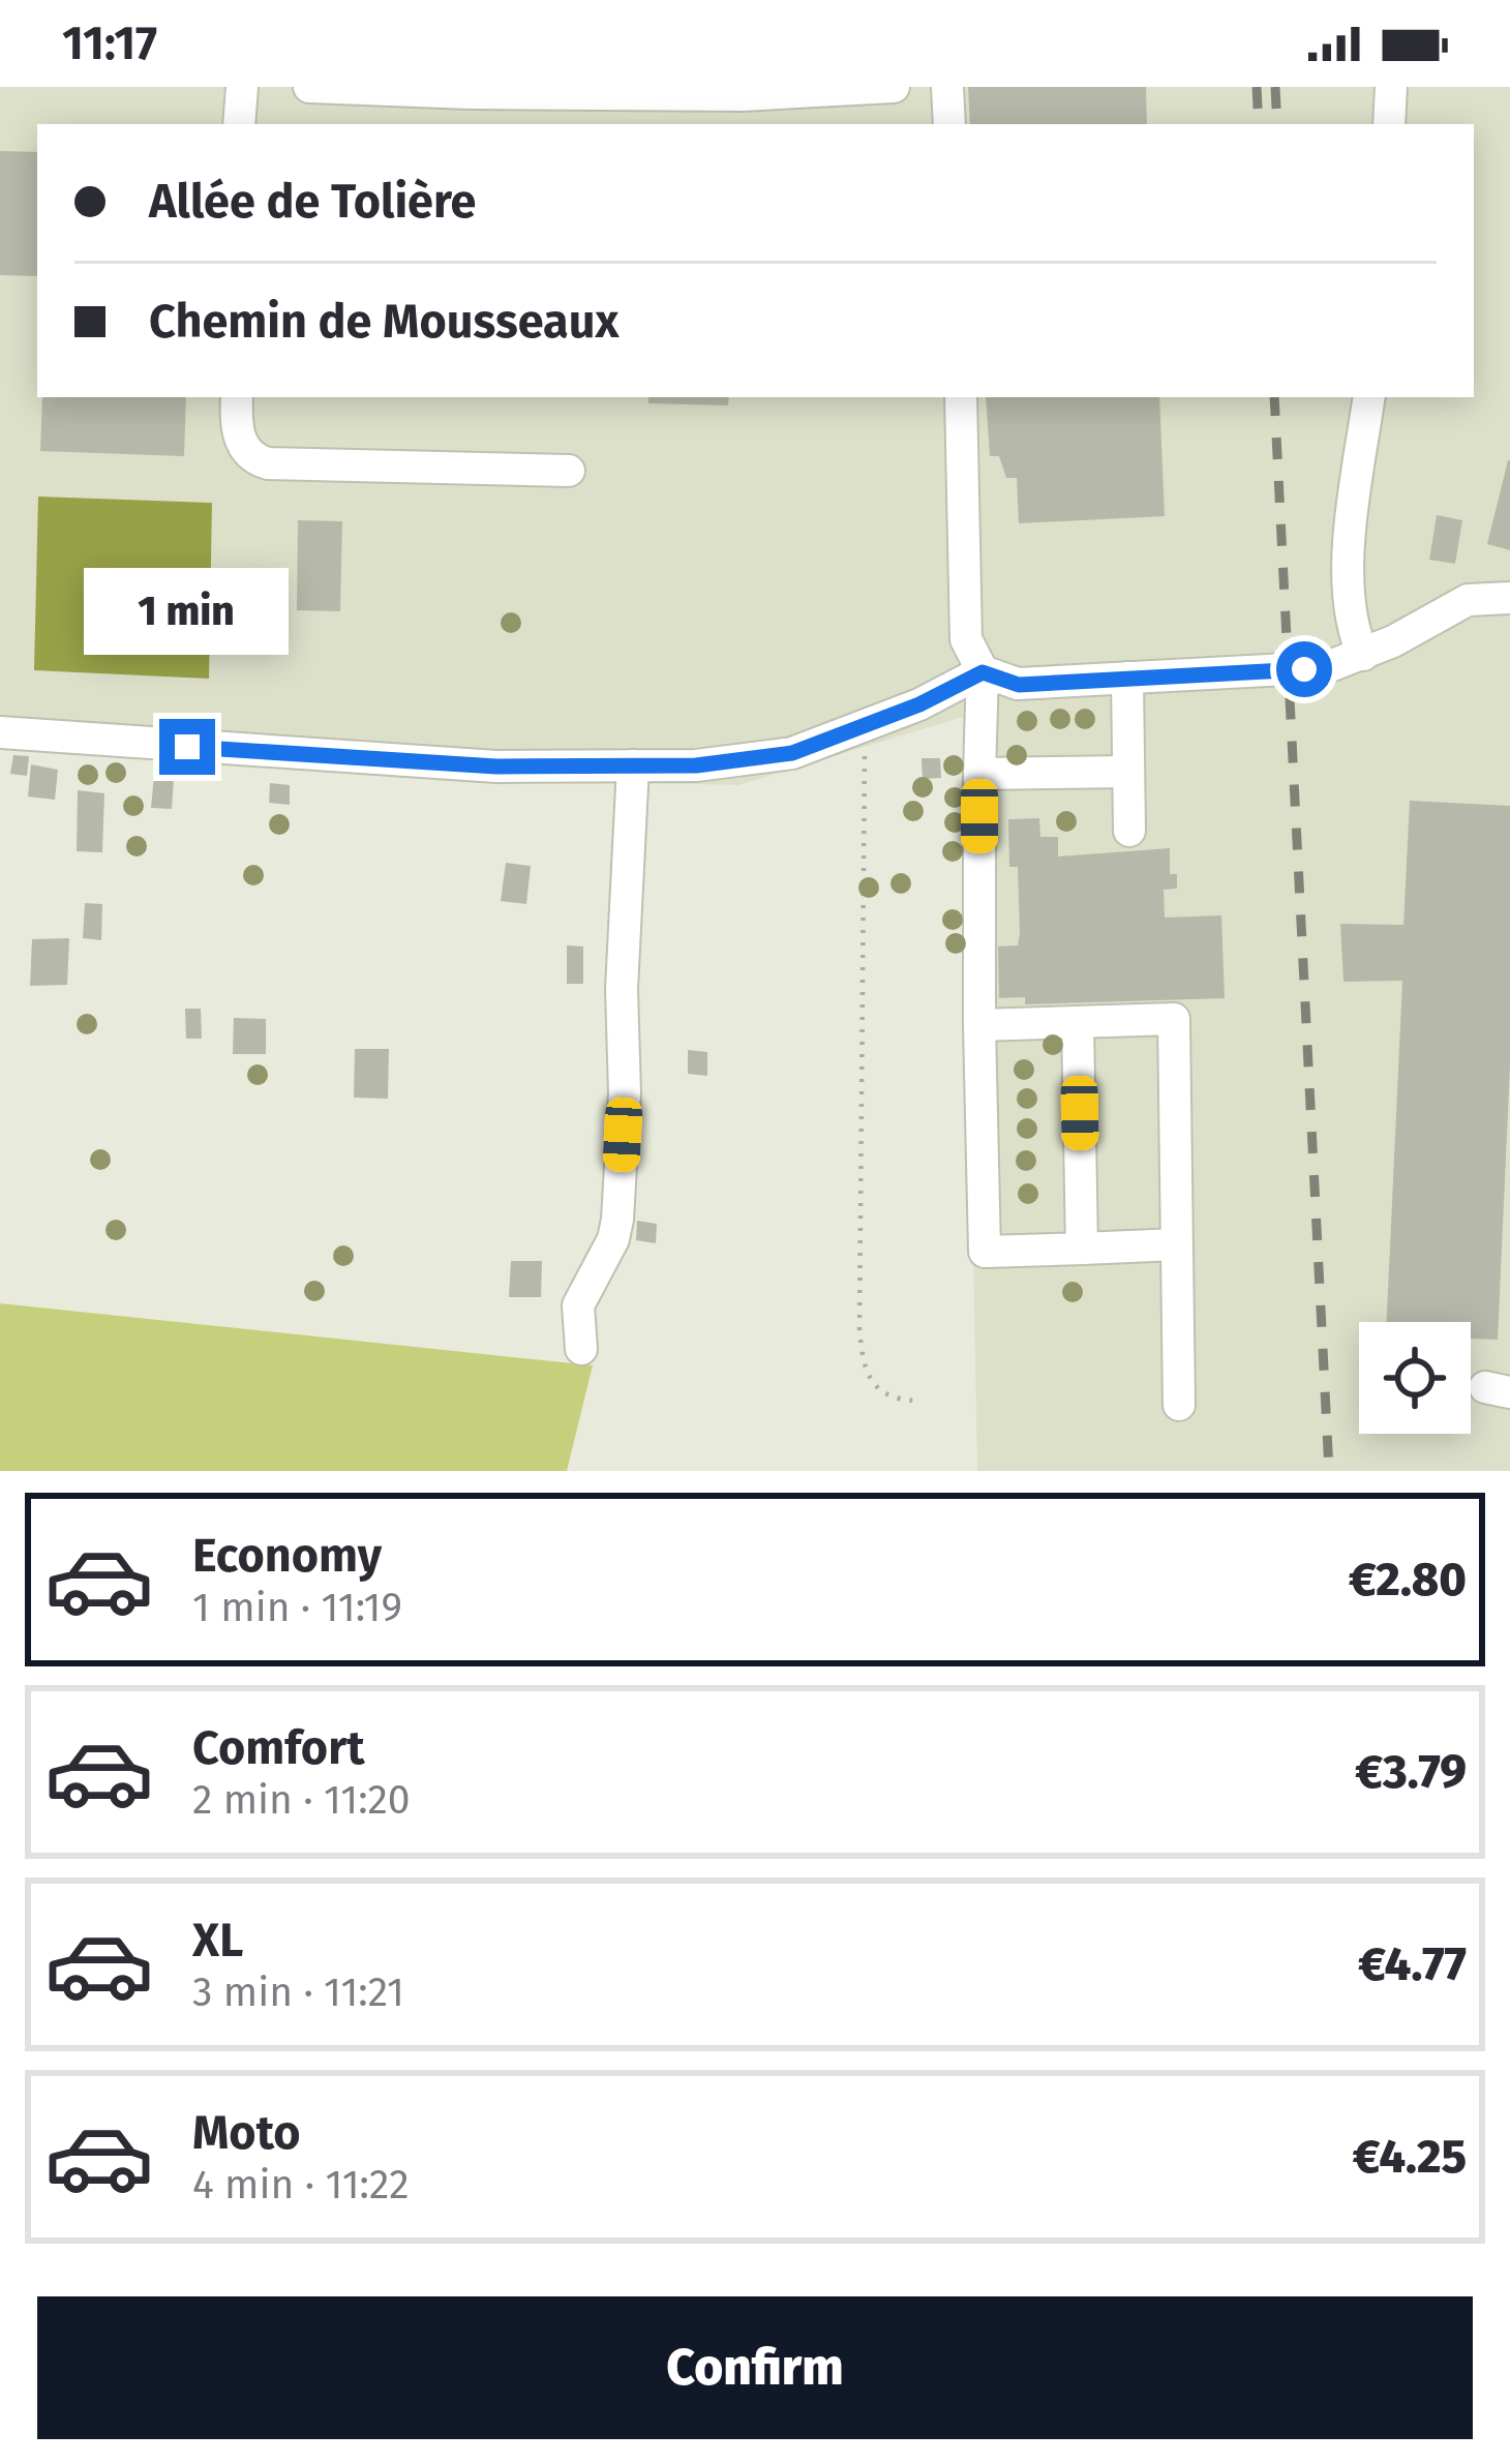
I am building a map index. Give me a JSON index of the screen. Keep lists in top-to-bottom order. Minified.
{"page":{"status":"11:17","banner":["Allée de Tolière","Chemin de Mousseaux"],"bubble":"1 min","list":[{"name":"Economy","note":"1 min · 11:19","value":"€2.80"},{"name":"Comfort","note":"2 min · 11:20","value":"€3.79"},{"name":"XL","note":"3 min · 11:21","value":"€4.77"},{"name":"Moto","note":"4 min · 11:22","value":"€4.25"}],"buttons":"Confirm"}}
